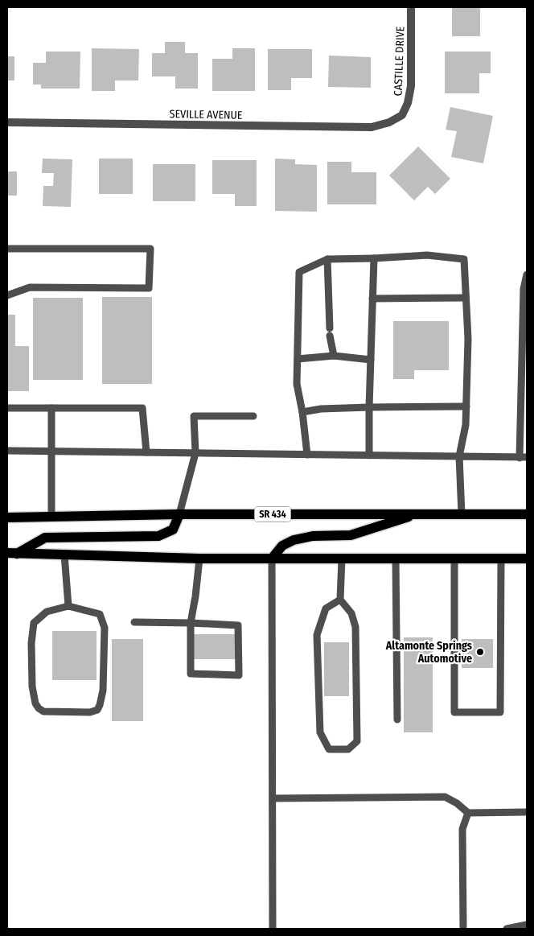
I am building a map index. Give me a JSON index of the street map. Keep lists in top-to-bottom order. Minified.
{"streets":{"main road":["SR 434"],"street":["CASTILLE DRIVE","SEVILLE AVENUE"]},"crossings":[["CASTILLE DRIVE","SEVILLE AVENUE"]],"places":["Altamonte Springs Automotive"]}
